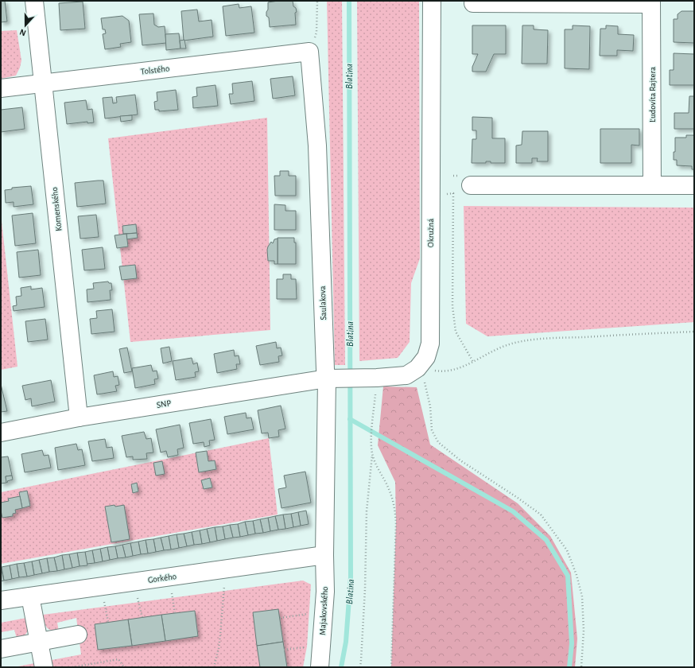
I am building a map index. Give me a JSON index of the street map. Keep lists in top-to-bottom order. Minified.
{"streets":{"street":["Tolstého","Ľudovíta Rajtera","Komenského","Okružná","Saulakova","SNP","Gorkého","Majakovského"]},"crossings":[["Tolstého","Komenského"],["Tolstého","Saulakova"],["Komenského","SNP"],["Okružná","Saulakova"],["Okružná","SNP"],["Saulakova","SNP"],["Saulakova","Gorkého"],["Saulakova","Majakovského"],["Gorkého","Majakovského"]],"water":["Blatina"],"north":"bottom"}
